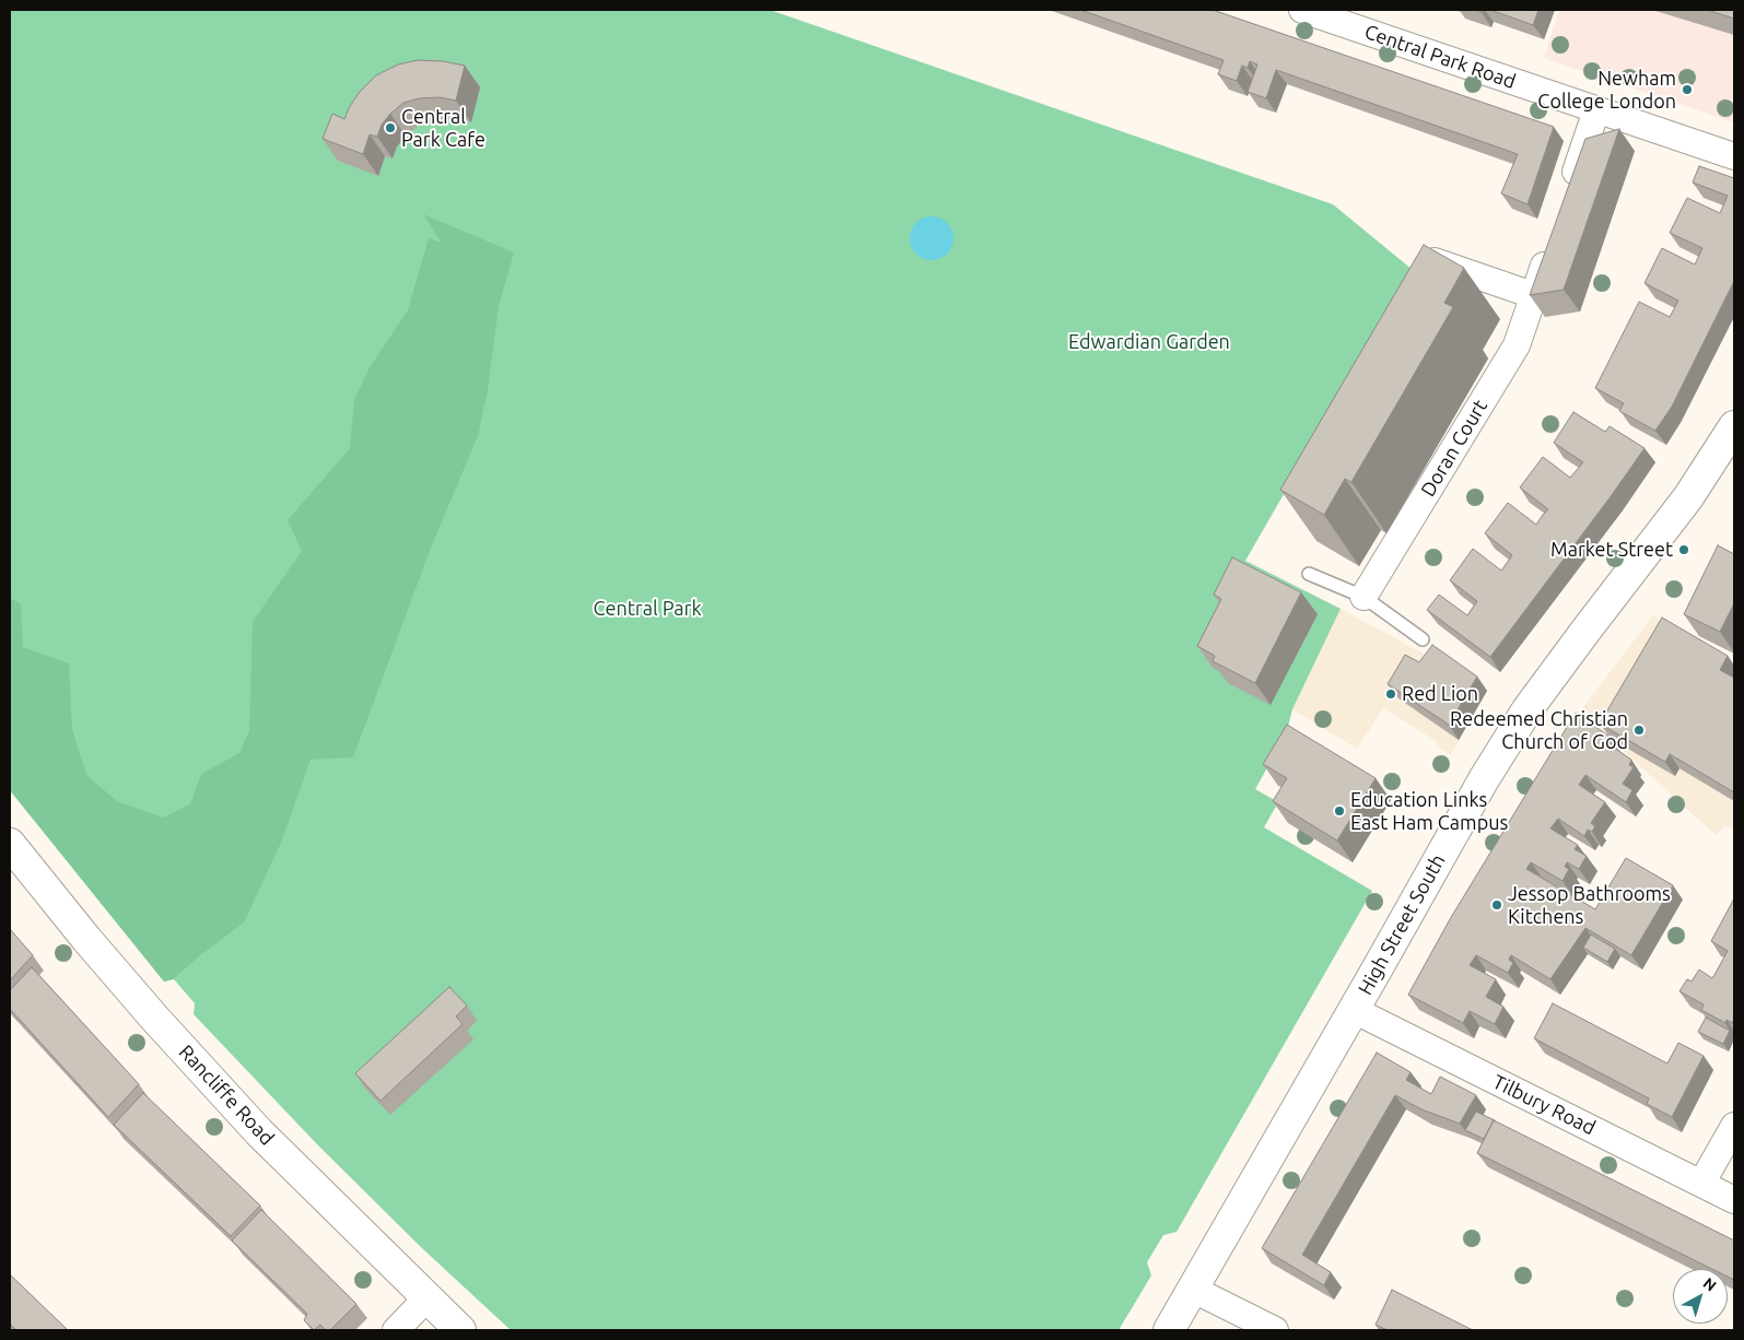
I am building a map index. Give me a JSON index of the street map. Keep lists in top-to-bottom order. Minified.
{"streets":{"main road":["High Street South","Rancliffe Road"],"street":["Central Park Road","Doran Court","Tilbury Road"]},"crossings":[["High Street South","Tilbury Road"]],"parks":["Edwardian Garden","Central Park"],"places":["Newham College London","Central Park Cafe","Market Street","Red Lion","Redeemed Christian Church of God","Education Links East Ham Campus","Jessop Bathrooms Kitchens"],"north":"top right"}
